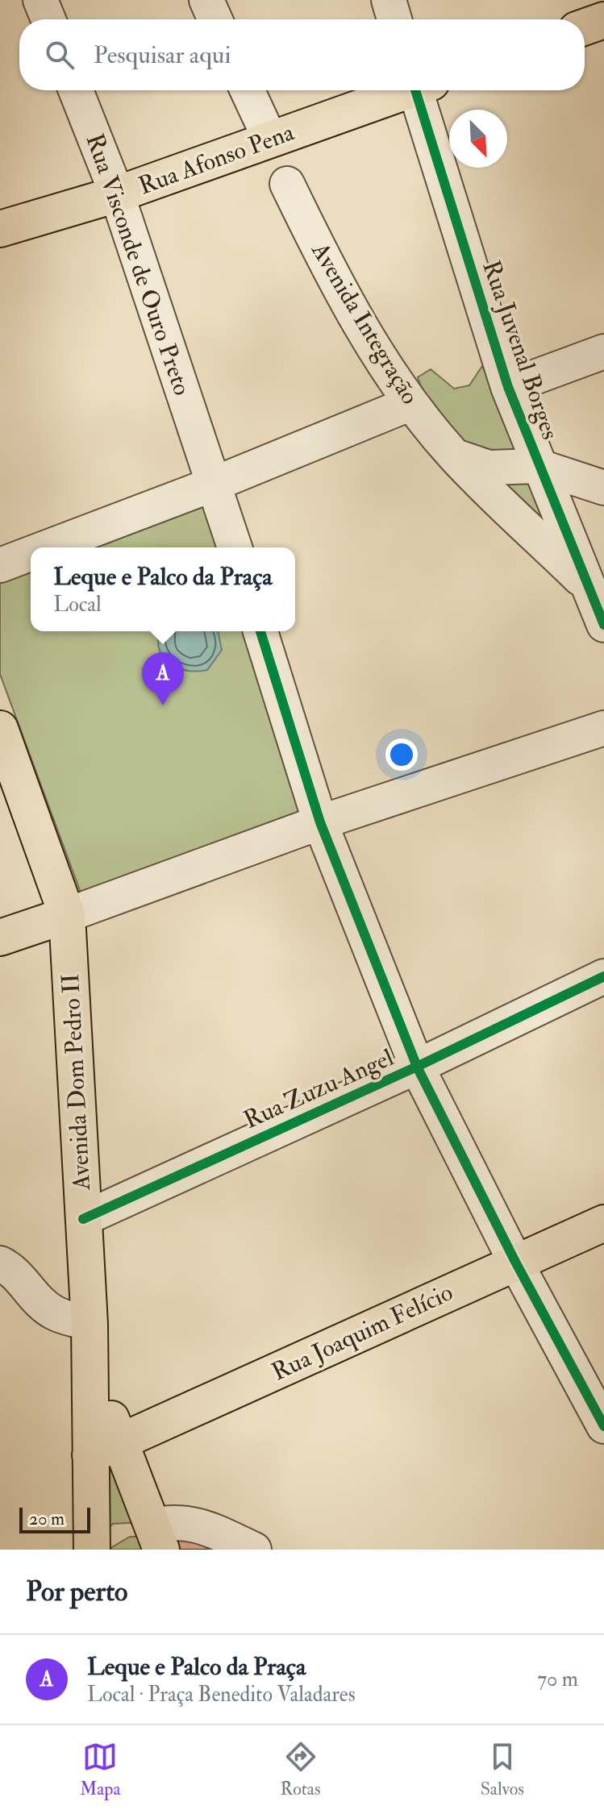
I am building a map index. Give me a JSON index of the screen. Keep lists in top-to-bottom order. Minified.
{"streets":{"main road":["Rua Afonso Pena","Avenida Dom Pedro II","Rua Joaquim Felício"],"street":["Rua Visconde de Ouro Preto","Avenida Integração","Rua Juvenal Borges","Rua Zuzu Angel"]},"crossings":[["Rua Afonso Pena","Rua Visconde de Ouro Preto"],["Avenida Integração","Rua Juvenal Borges"],["Avenida Dom Pedro II","Rua Zuzu Angel"],["Avenida Dom Pedro II","Rua Joaquim Felício"]],"scale_bar":"20 m","north":"bottom right","page":{"search":"Pesquisar aqui","popup":["Leque e Palco da Praça","Local"],"pins":"A","scale":"20 m","heading":"Por perto","list":[{"mark":"A","name":"Leque e Palco da Praça","note":"Local · Praça Benedito Valadares","value":"70 m"}],"nav":["Mapa","Rotas","Salvos"]}}
